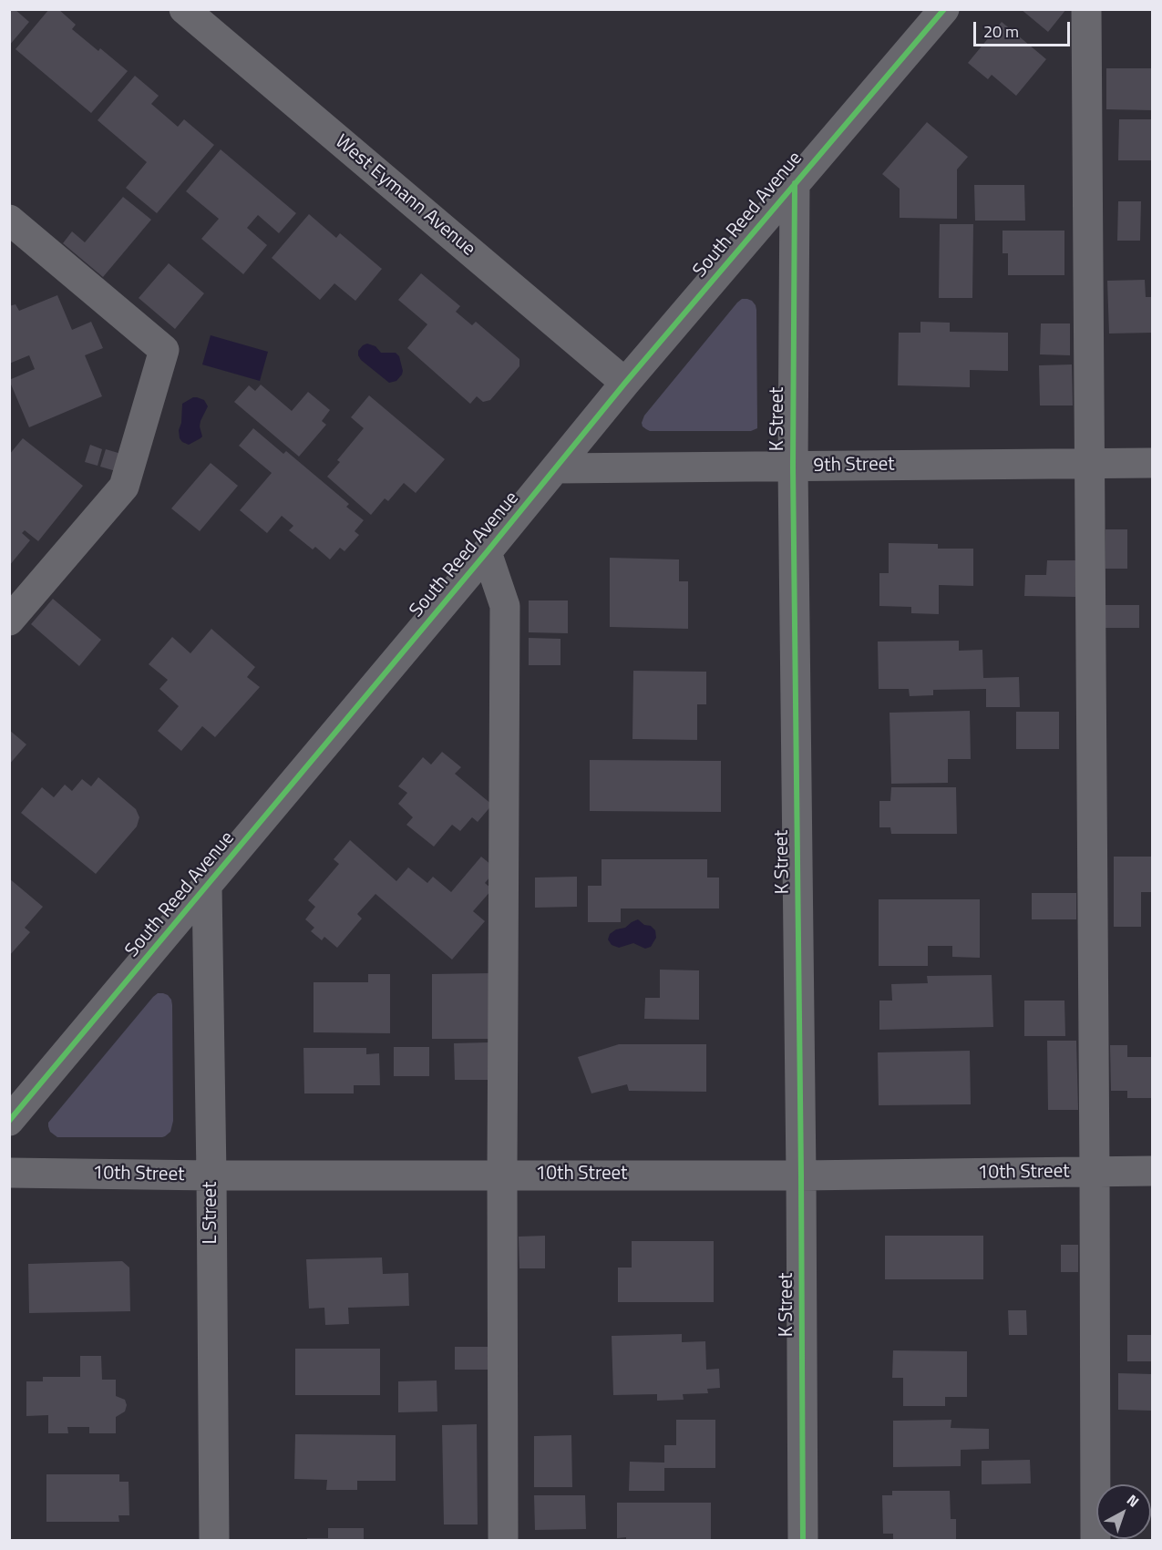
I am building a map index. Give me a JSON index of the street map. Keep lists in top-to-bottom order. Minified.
{"streets":{"street":["West Eymann Avenue","South Reed Avenue","K Street","9th Street","10th Street","L Street"]},"crossings":[["West Eymann Avenue","South Reed Avenue"],["South Reed Avenue","K Street"],["South Reed Avenue","9th Street"],["South Reed Avenue","L Street"],["K Street","9th Street"],["K Street","10th Street"],["10th Street","L Street"]],"scale_bar":"20 m","north":"top right"}
